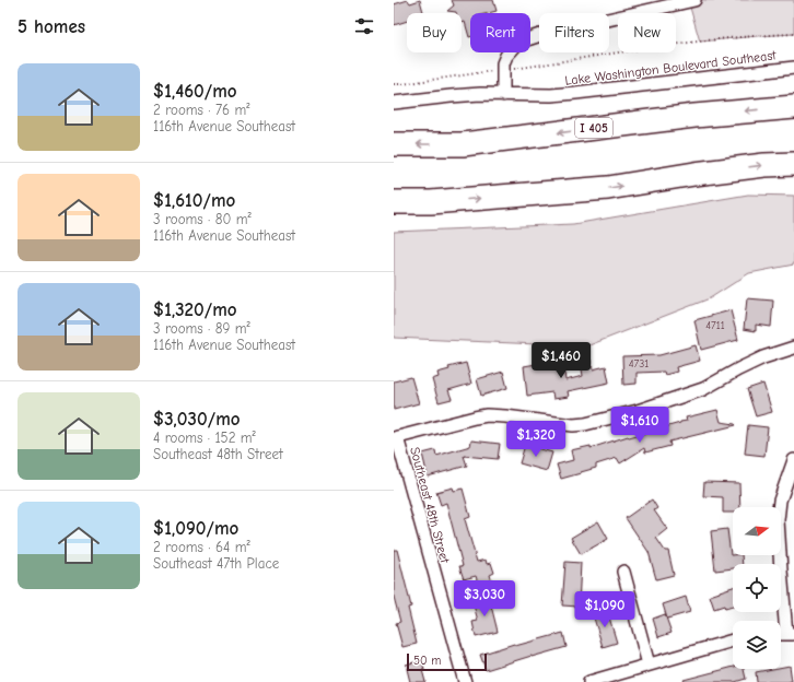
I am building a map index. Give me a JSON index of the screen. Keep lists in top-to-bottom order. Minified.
{"streets":{"highway":["I 405"],"street":["Lake Washington Boulevard Southeast","Southeast 48th Street"]},"house_numbers":["4711","4731"],"scale_bar":"50 m","north":"right","page":{"heading":"5 homes","chip":["Buy","Rent","Filters","New"],"list":[{"name":"$1,460/mo","note":"2 rooms · 76 m² · 116th Avenue Southeast"},{"name":"$1,610/mo","note":"3 rooms · 80 m² · 116th Avenue Southeast"},{"name":"$1,320/mo","note":"3 rooms · 89 m² · 116th Avenue Southeast"},{"name":"$3,030/mo","note":"4 rooms · 152 m² · Southeast 48th Street"},{"name":"$1,090/mo","note":"2 rooms · 64 m² · Southeast 47th Place"}],"price":["$1,460","$1,610","$1,320","$3,030","$1,090"],"scale":"50 m"}}
